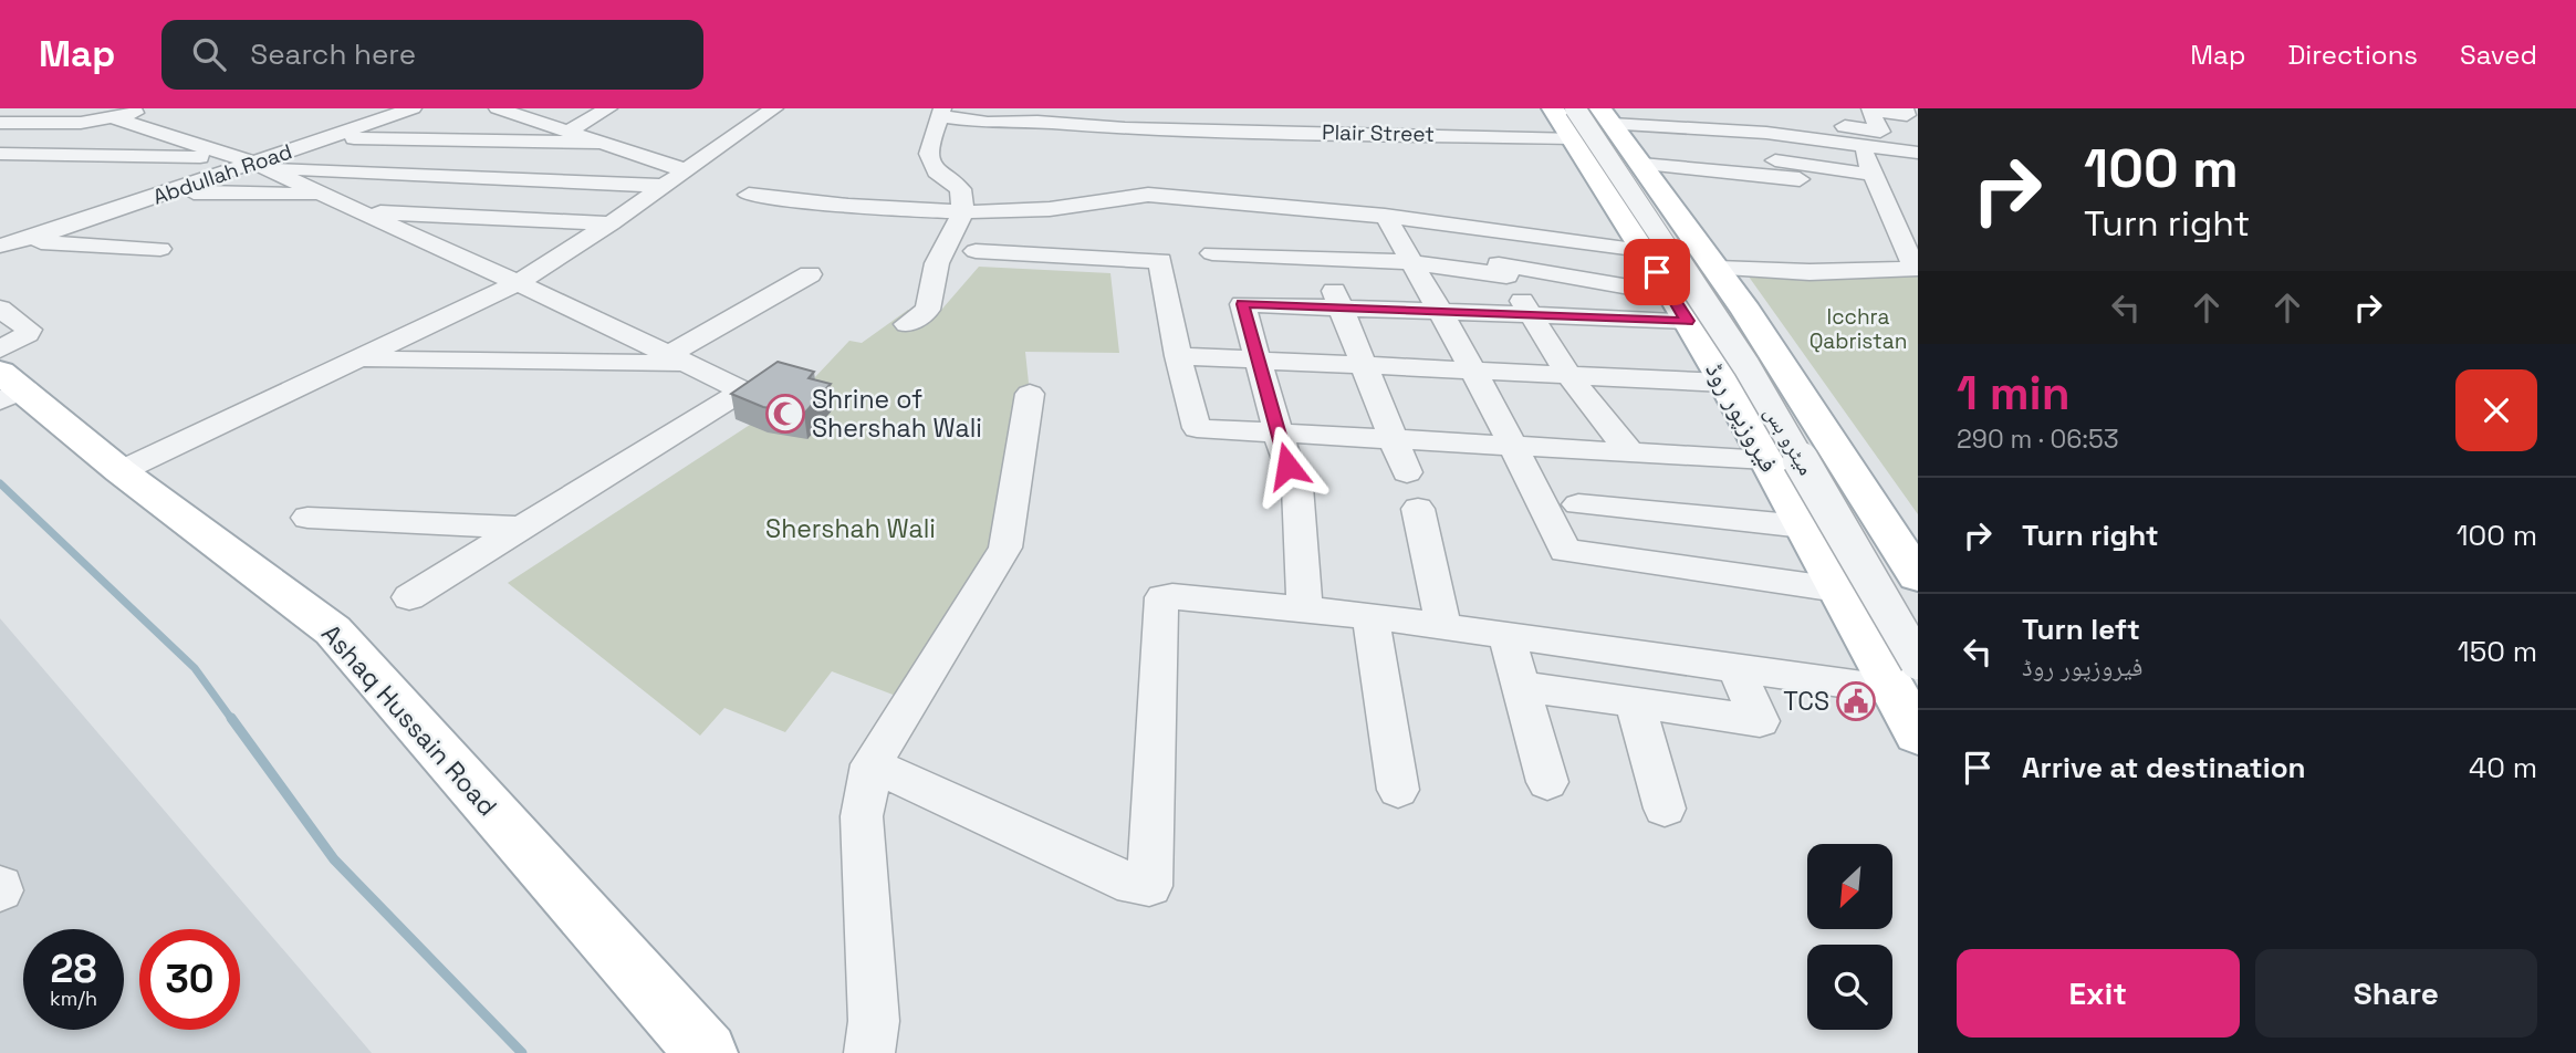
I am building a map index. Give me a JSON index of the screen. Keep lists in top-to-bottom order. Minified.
{"streets":{"main road":["فیروزپور روڈ","Ashaq Hussain Road"],"street":["Plair Street","Abdullah Road","میٹرو بس"]},"crossings":[["Plair Street","فیروزپور روڈ"],["Plair Street","میٹرو بس"],["فیروزپور روڈ","میٹرو بس"]],"parks":["Icchra Qabristan","Shershah Wali"],"places":{"mosque":["Shrine of Shershah Wali"],"public building":["TCS"]},"north":"bottom left","page":{"header":"Map","search":"Search here","nav":["Map","Directions","Saved"],"turn":["100 m","Turn right"],"heading":["1 min","290 m · 06:53"],"list":[{"name":"Turn right","value":"100 m"},{"name":"Turn left","note":"فیروزپور روڈ","value":"150 m"},{"name":"Arrive at destination","value":"40 m"}],"speed":"28 km/h","limit":"30","buttons":["Exit","Share"]}}
